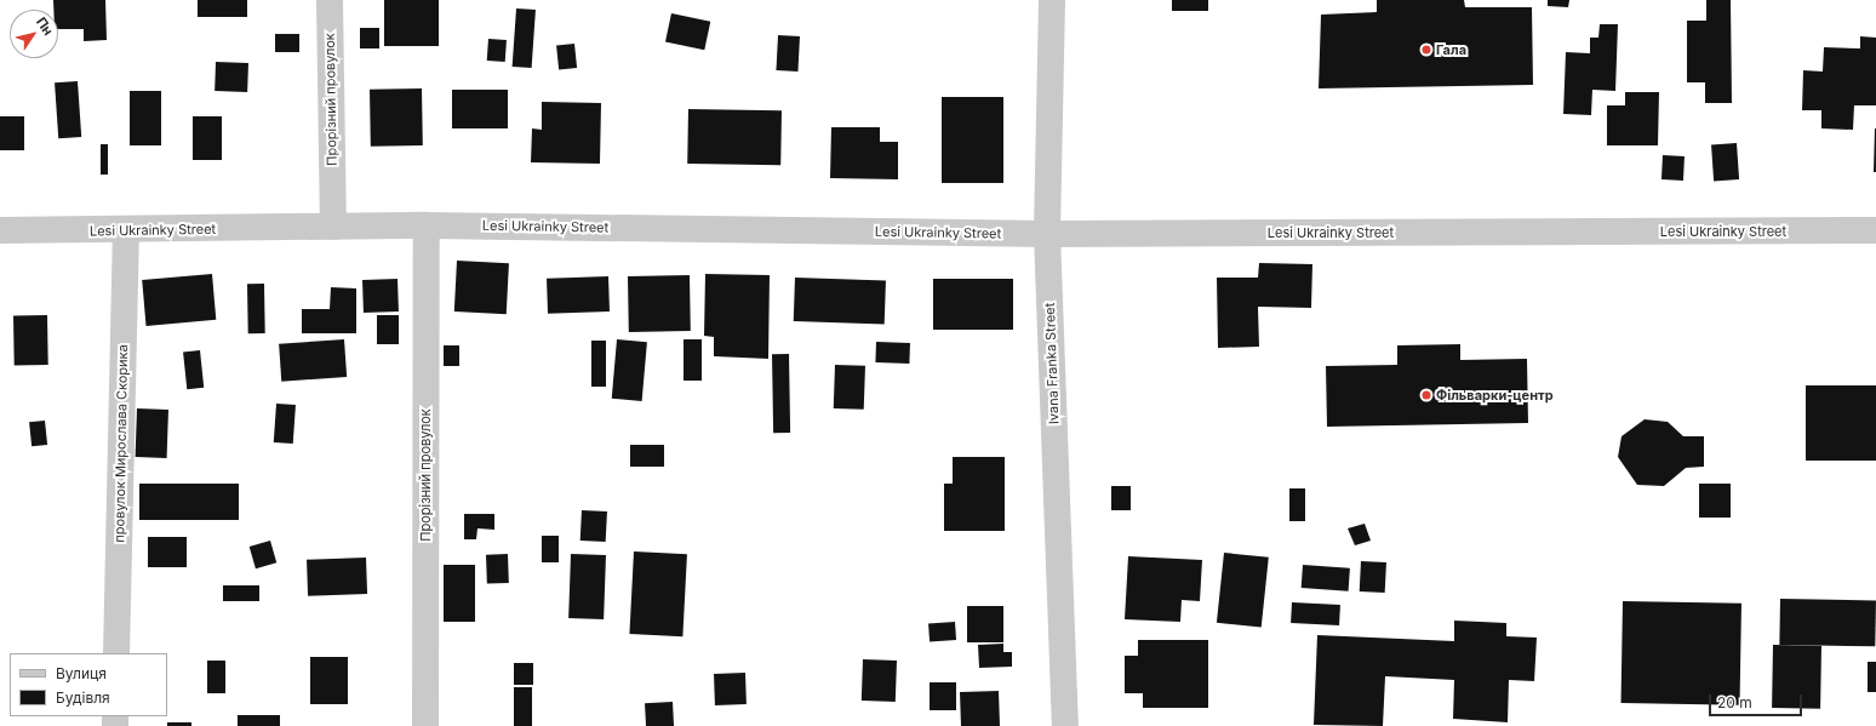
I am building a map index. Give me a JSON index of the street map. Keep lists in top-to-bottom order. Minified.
{"streets":{"street":["Прорізний провулок","Lesi Ukrainky Street","Ivana Franka Street","провулок Мирослава Скорика"]},"crossings":[["Прорізний провулок","Lesi Ukrainky Street"],["Lesi Ukrainky Street","Ivana Franka Street"],["Lesi Ukrainky Street","провулок Мирослава Скорика"]],"places":["Гала","Фільварки-центр"],"legend":["Вулиця","Будівля"],"scale_bar":"20 m","north":"top right"}
